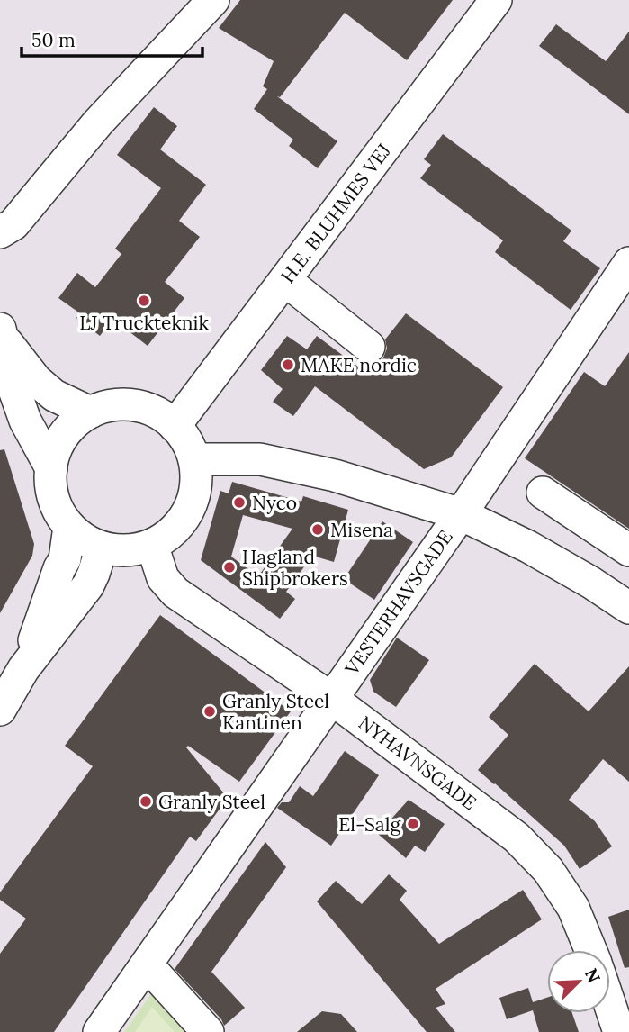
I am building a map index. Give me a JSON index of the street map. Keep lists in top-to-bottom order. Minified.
{"streets":{"street":["H.E. BLUHMES VEJ","VESTERHAVSGADE","NYHAVNSGADE"]},"crossings":[["H.E. BLUHMES VEJ","NYHAVNSGADE"],["VESTERHAVSGADE","NYHAVNSGADE"]],"places":["LJ Truckteknik","MAKE nordic","Nyco","Misena","Hagland Shipbrokers","Granly Steel Kantinen","Granly Steel","El-Salg"],"scale_bar":"50 m","north":"top right"}
